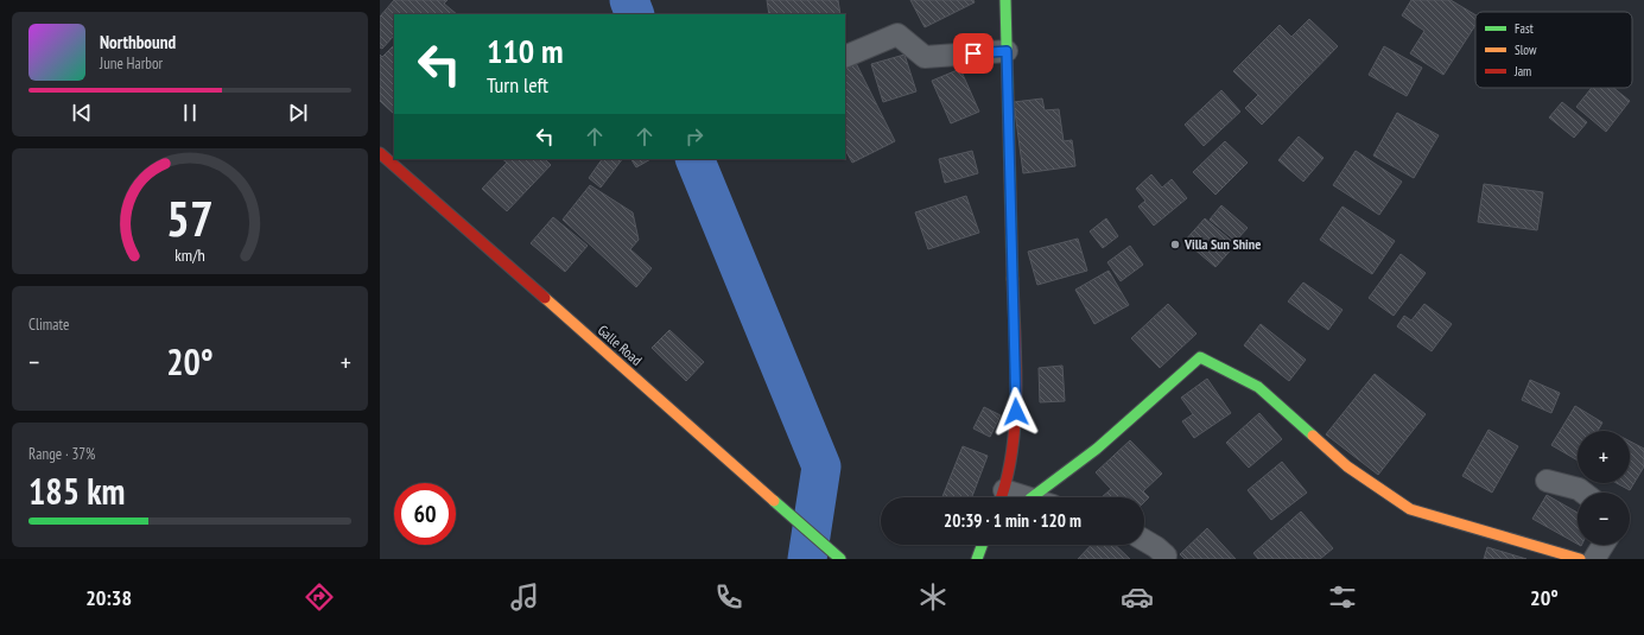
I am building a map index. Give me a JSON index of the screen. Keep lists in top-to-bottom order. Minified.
{"streets":{"main road":["Galle Road"]},"places":["Villa Sun Shine"],"legend":["Fast","Slow","Jam"],"page":{"turn":["110 m","Turn left"],"song":["Northbound","June Harbor"],"tile":["Climate",["Range · 37%","185 km"]],"heat":["−","20°","+"],"map_buttons":["+","−"],"limit":"60","trip":"20:39 · 1 min · 120 m","tabs":["20:38","20°"],"gauge":["57","km/h"]}}
